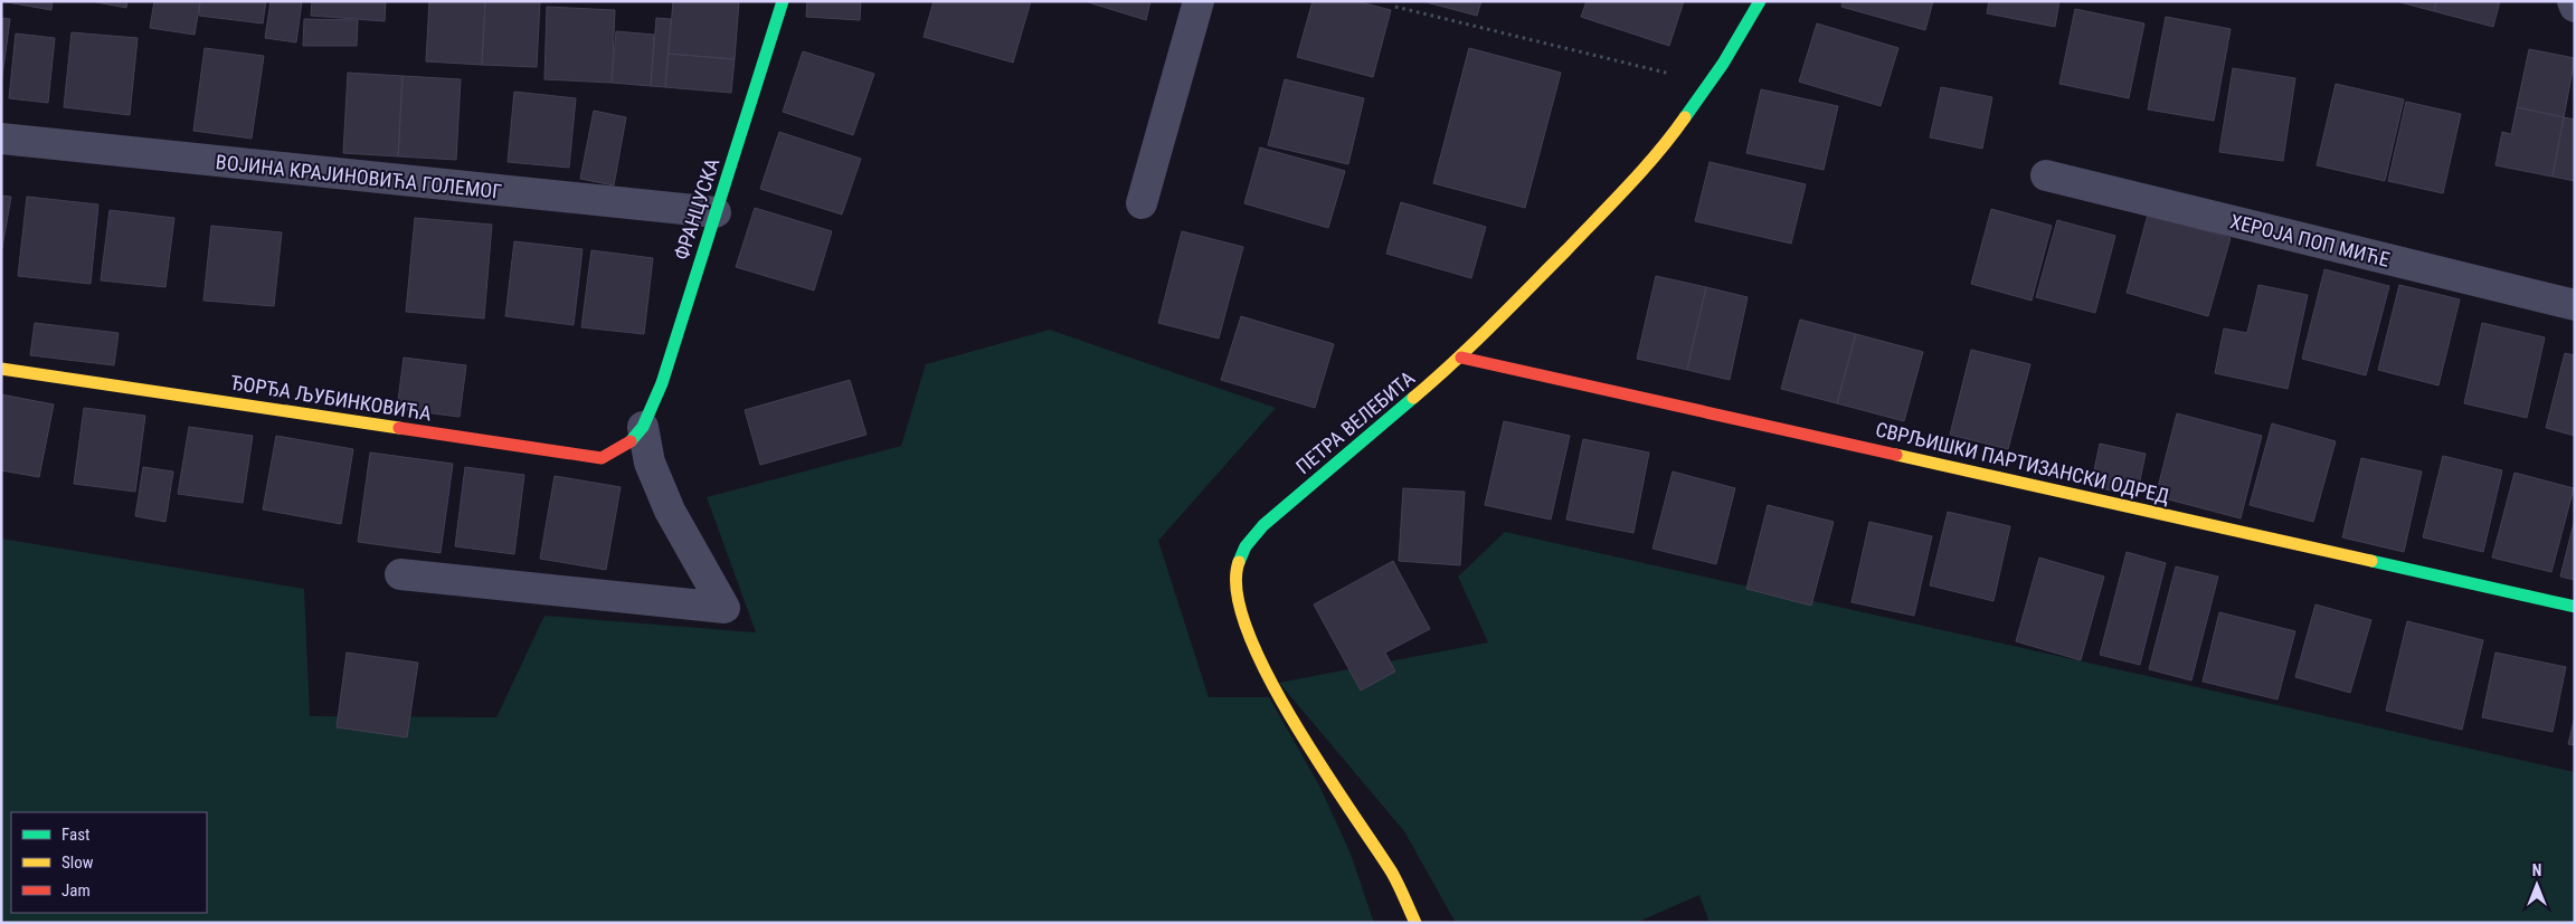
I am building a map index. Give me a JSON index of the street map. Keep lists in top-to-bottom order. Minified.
{"streets":{"street":["ВОЈИНА КРАЈИНОВИЋА ГОЛЕМОГ","ФРАНЦУСКА","ХЕРОЈА ПОП МИЋЕ","ЂОРЂА ЉУБИНКОВИЋА","ПЕТРА ВЕЛЕБИТА","СВРЉИШКИ ПАРТИЗАНСКИ ОДРЕД"]},"crossings":[["ВОЈИНА КРАЈИНОВИЋА ГОЛЕМОГ","ФРАНЦУСКА"],["ФРАНЦУСКА","ЂОРЂА ЉУБИНКОВИЋА"],["ПЕТРА ВЕЛЕБИТА","СВРЉИШКИ ПАРТИЗАНСКИ ОДРЕД"]],"legend":["Fast","Slow","Jam"],"north":"top"}
